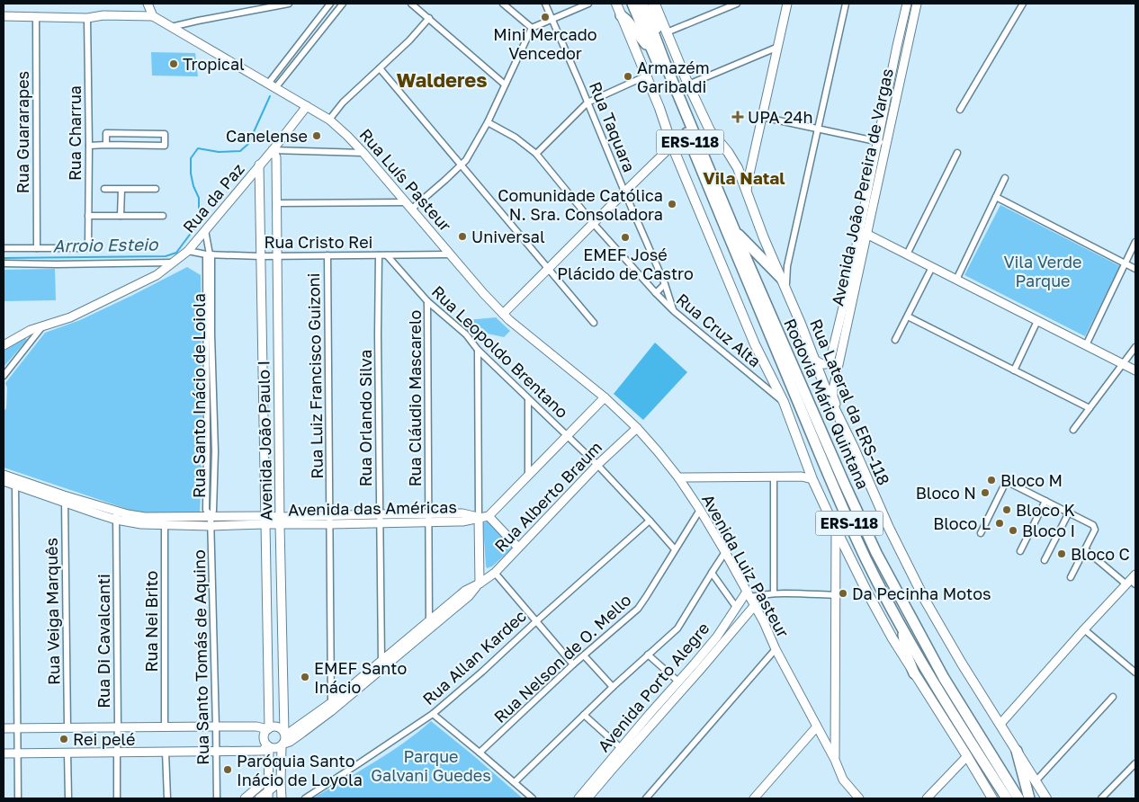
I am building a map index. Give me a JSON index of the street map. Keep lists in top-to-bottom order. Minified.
{"streets":{"highway":["ERS-118","Rodovia Mário Quintana"],"main road":["Rua Luís Pasteur","Avenida João Pereira de Vargas","Rua da Paz","Rua Lateral da ERS-118","Avenida João Paulo I","Rua Alberto Braum","Avenida das Américas","Avenida Luiz Pasteur","Avenida Porto Alegre"],"street":["Rua Taquara","Rua Guararapes","Rua Charrua","Rua Cristo Rei","Rua Cruz Alta","Rua Leopoldo Brentano","Rua Luiz Francisco Guizoni","Rua Santo Inácio de Loiola","Rua Cláudio Mascarelo","Rua Orlando Silva","Rua Veiga Marquês","Rua Nei Brito","Rua Di Cavalcanti","Rua Santo Tomás de Aquino","Rua Allan Kardec","Rua Nelson de O. Mello"]},"crossings":[["Rua Taquara","Rua Cruz Alta"],["Rua Guararapes","Rua Charrua"],["Rua Luís Pasteur","Rua da Paz"],["Rua Luís Pasteur","Rua Cristo Rei"],["Rua Luís Pasteur","Rua Alberto Braum"],["Rua Luís Pasteur","Avenida Luiz Pasteur"],["Avenida João Pereira de Vargas","Rua Lateral da ERS-118"],["Rua da Paz","Rua Cristo Rei"],["Rua da Paz","Rua Santo Inácio de Loiola"],["Rua da Paz","Avenida João Paulo I"],["Rua Cristo Rei","Rua Leopoldo Brentano"],["Rua Cristo Rei","Rua Luiz Francisco Guizoni"],["Rua Cristo Rei","Rua Santo Inácio de Loiola"],["Rua Cristo Rei","Rua Orlando Silva"],["Rua Cristo Rei","Avenida João Paulo I"],["Rua Leopoldo Brentano","Rua Cláudio Mascarelo"],["Rua Leopoldo Brentano","Rua Alberto Braum"],["Rua Leopoldo Brentano","Rua Allan Kardec"],["Rua Leopoldo Brentano","Rua Nelson de O. Mello"],["Rua Luiz Francisco Guizoni","Avenida das Américas"],["Rua Santo Inácio de Loiola","Avenida das Américas"],["Rua Santo Inácio de Loiola","Rua Santo Tomás de Aquino"],["Rua Cláudio Mascarelo","Avenida das Américas"],["Rua Orlando Silva","Avenida das Américas"],["Avenida João Paulo I","Avenida das Américas"],["Rua Alberto Braum","Avenida Luiz Pasteur"],["Avenida das Américas","Rua Veiga Marquês"],["Avenida das Américas","Rua Nei Brito"],["Avenida das Américas","Rua Di Cavalcanti"],["Avenida das Américas","Rua Santo Tomás de Aquino"],["Avenida Luiz Pasteur","Rua Nelson de O. Mello"],["Avenida Luiz Pasteur","Avenida Porto Alegre"]],"districts":["Walderes","Vila Natal"],"water":["Arroio Esteio"],"parks":["Vila Verde Parque","Parque Galvani Guedes"],"places":{"other":["Mini Mercado Vencedor","Tropical","Armazém Garibaldi","Canelense","Comunidade Católica N. Sra. Consoladora","Universal","EMEF José Plácido de Castro","Bloco M","Bloco N","Bloco K","Bloco L","Bloco I","Bloco C","Da Pecinha Motos","EMEF Santo Inácio","Rei pelé","Paróquia Santo Inácio de Loyola"],"health":["UPA 24h"]}}
